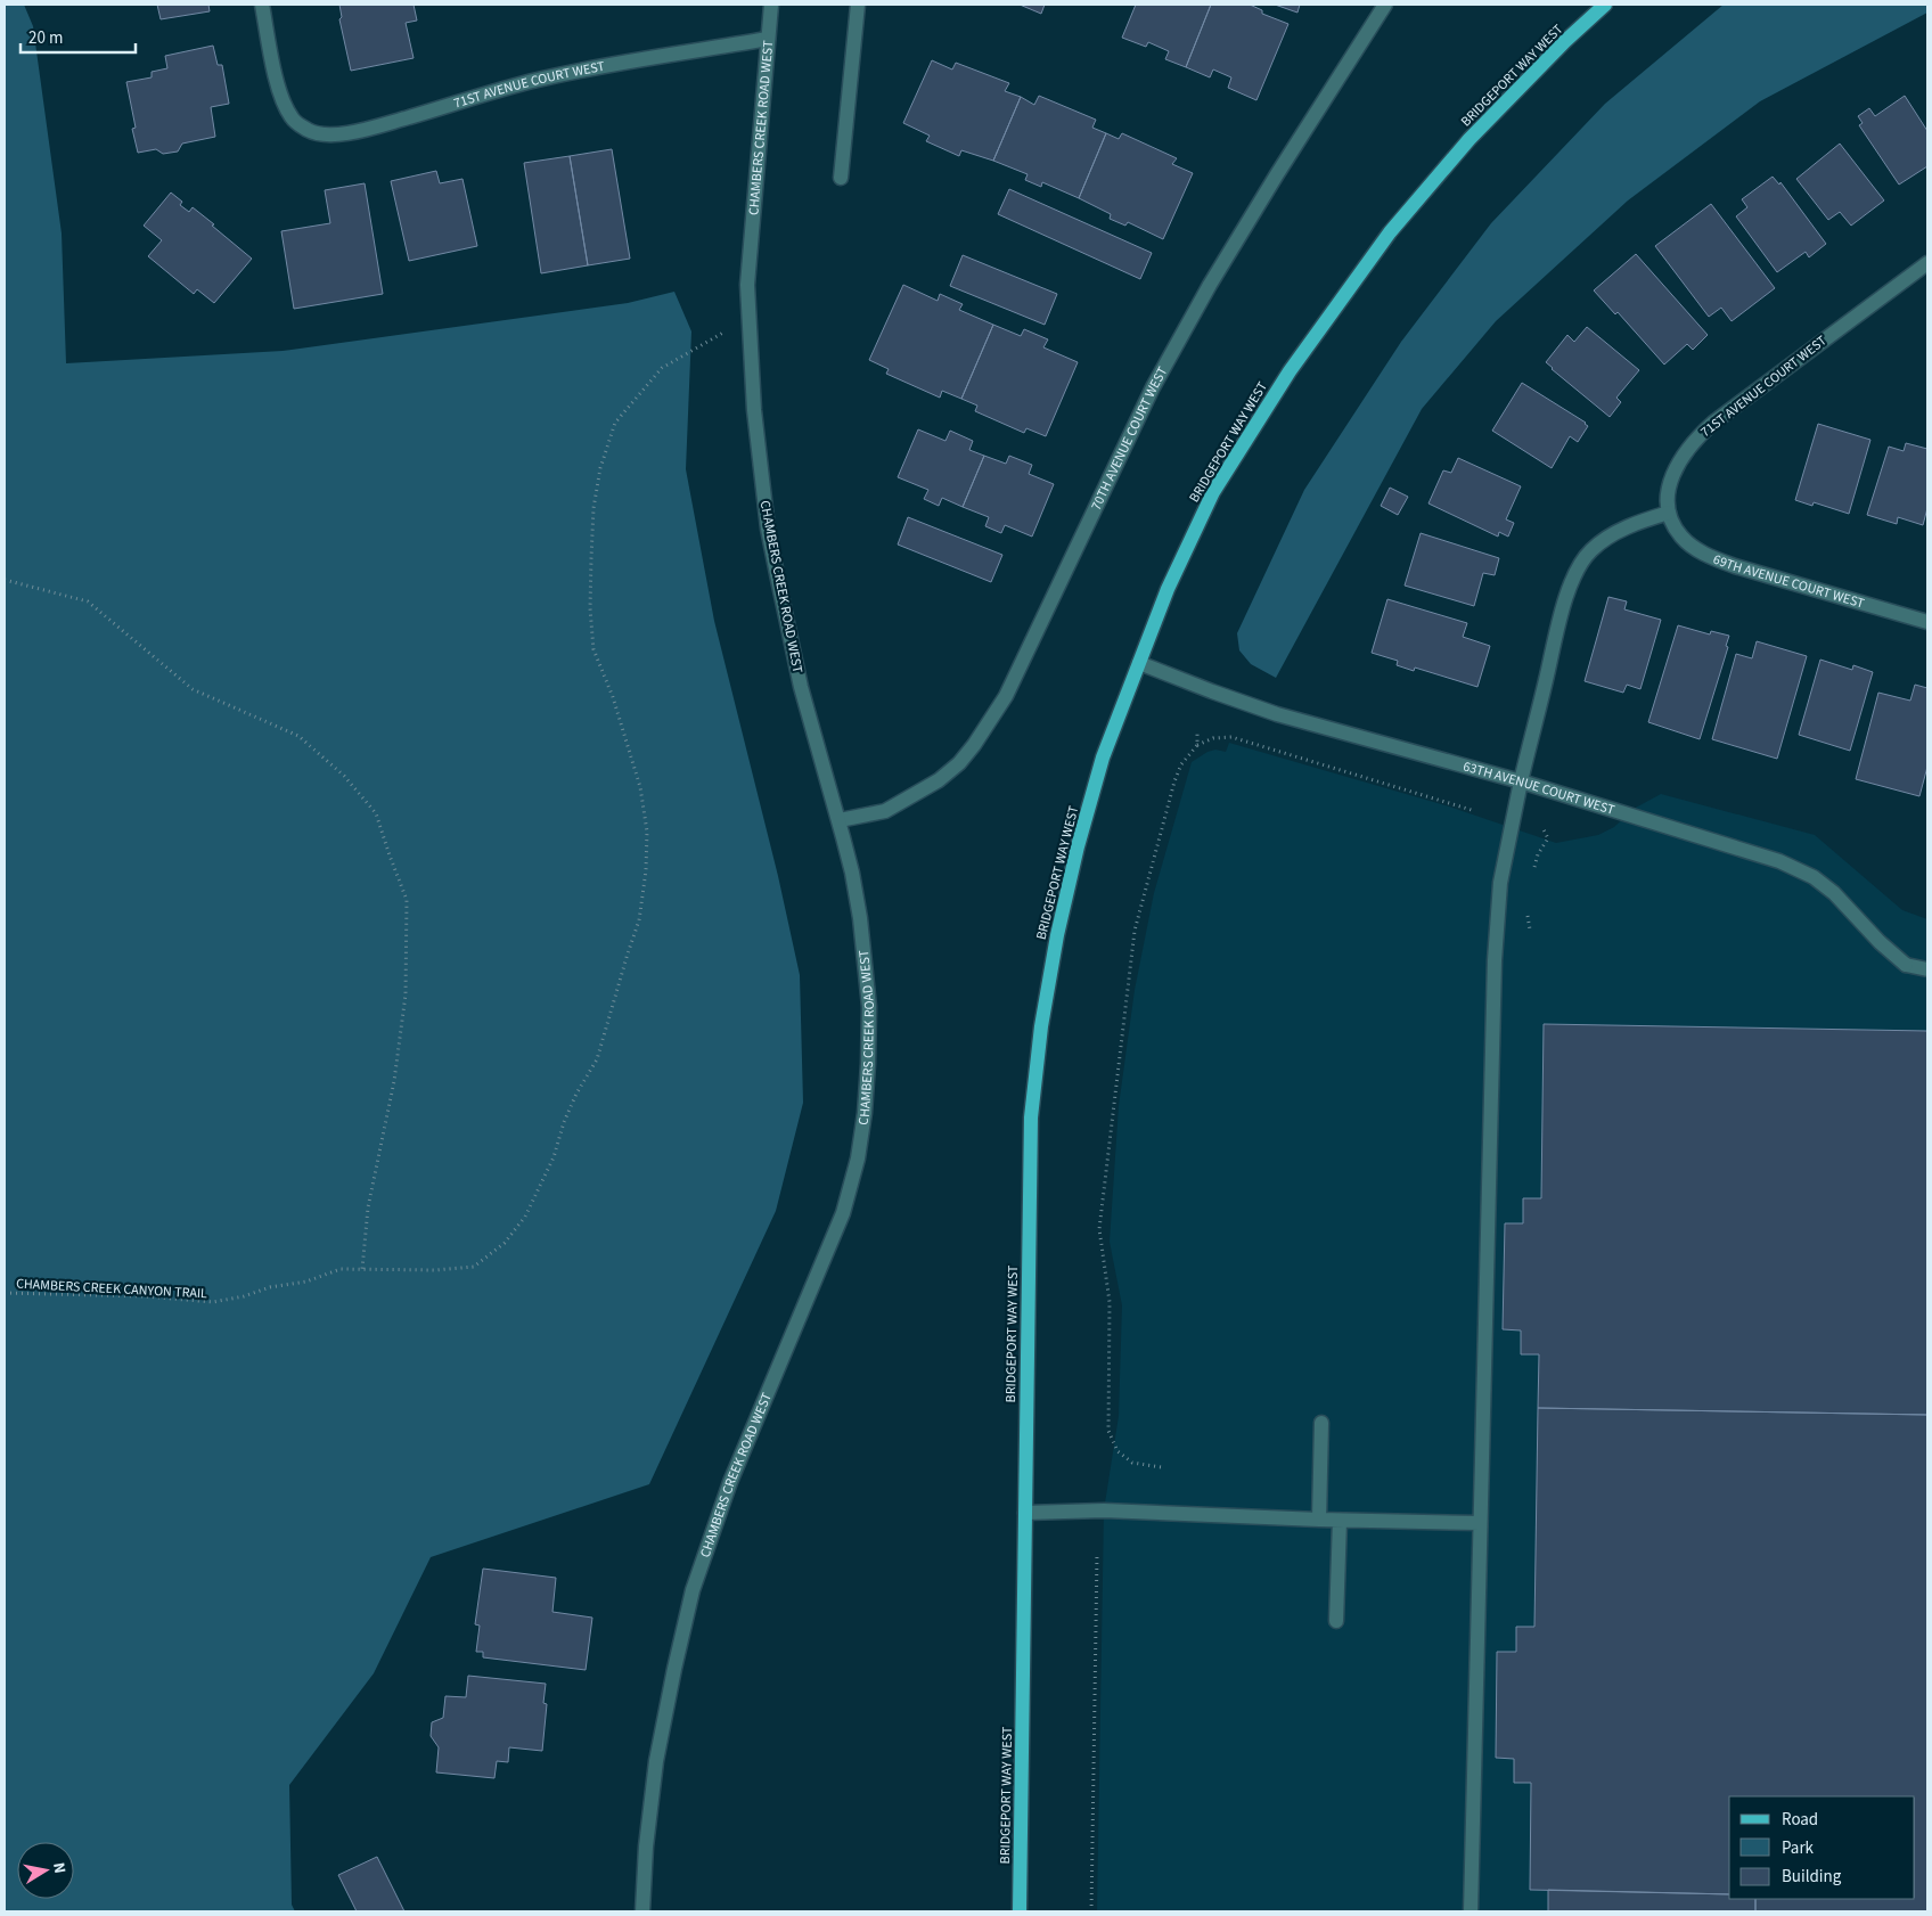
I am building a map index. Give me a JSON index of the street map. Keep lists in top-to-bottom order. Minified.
{"streets":{"main road":["BRIDGEPORT WAY WEST"],"street":["71ST AVENUE COURT WEST","CHAMBERS CREEK ROAD WEST","70TH AVENUE COURT WEST","69TH AVENUE COURT WEST","63TH AVENUE COURT WEST"],"path":["CHAMBERS CREEK CANYON TRAIL"]},"crossings":[["BRIDGEPORT WAY WEST","63TH AVENUE COURT WEST"],["71ST AVENUE COURT WEST","CHAMBERS CREEK ROAD WEST"],["71ST AVENUE COURT WEST","69TH AVENUE COURT WEST"],["CHAMBERS CREEK ROAD WEST","70TH AVENUE COURT WEST"],["CHAMBERS CREEK ROAD WEST","CHAMBERS CREEK CANYON TRAIL"]],"legend":["Road","Park","Building"],"scale_bar":"20 m","north":"right"}
